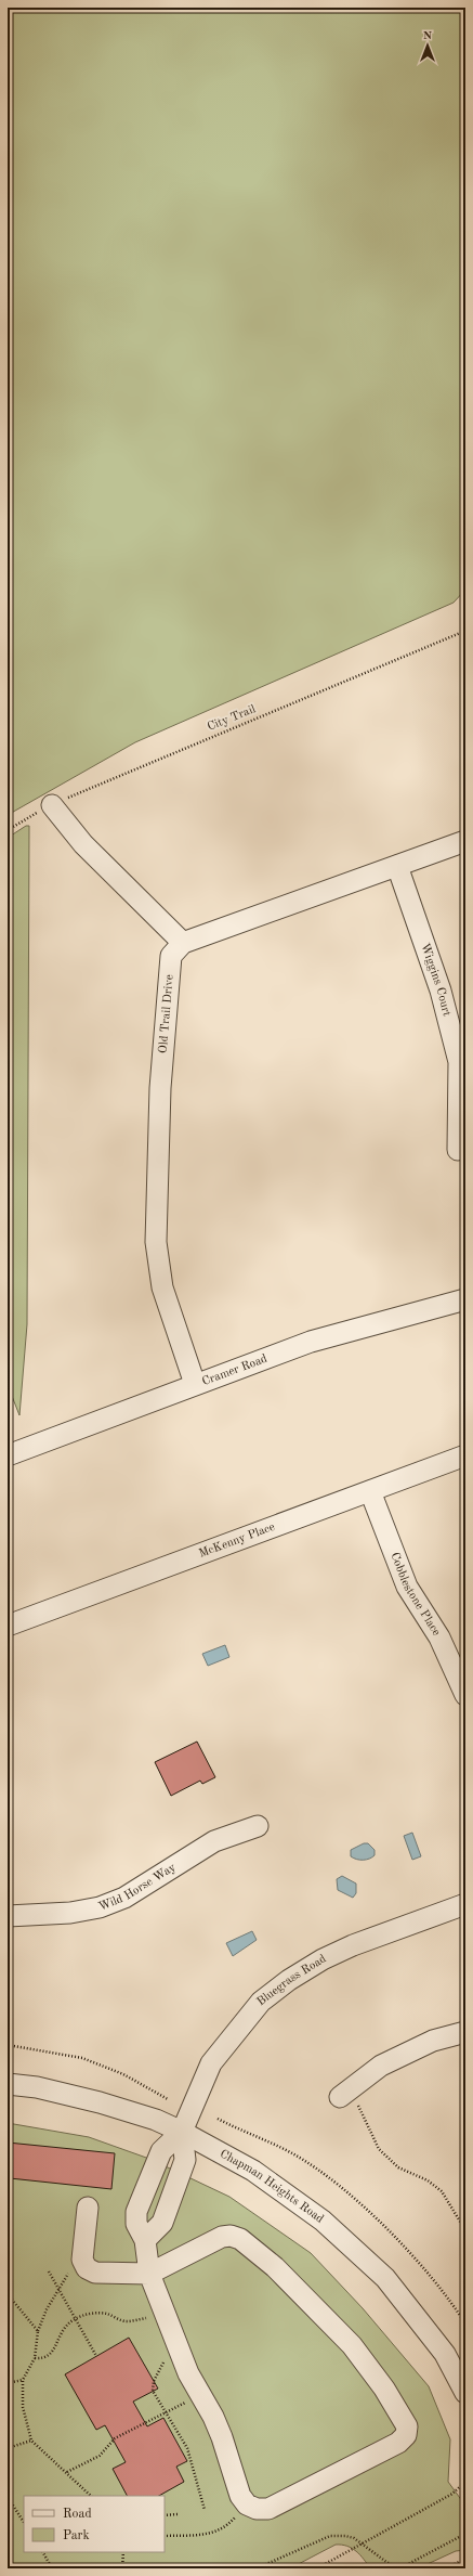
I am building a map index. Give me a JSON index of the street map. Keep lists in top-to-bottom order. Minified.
{"streets":{"street":["Wiggins Court","Old Trail Drive","Cramer Road","McKenny Place","Cobblestone Place","Wild Horse Way","Bluegrass Road","Chapman Heights Road"],"path":["City Trail"]},"crossings":[["Old Trail Drive","Cramer Road"],["McKenny Place","Cobblestone Place"],["Bluegrass Road","Chapman Heights Road"]],"legend":["Road","Park"],"north":"top"}
